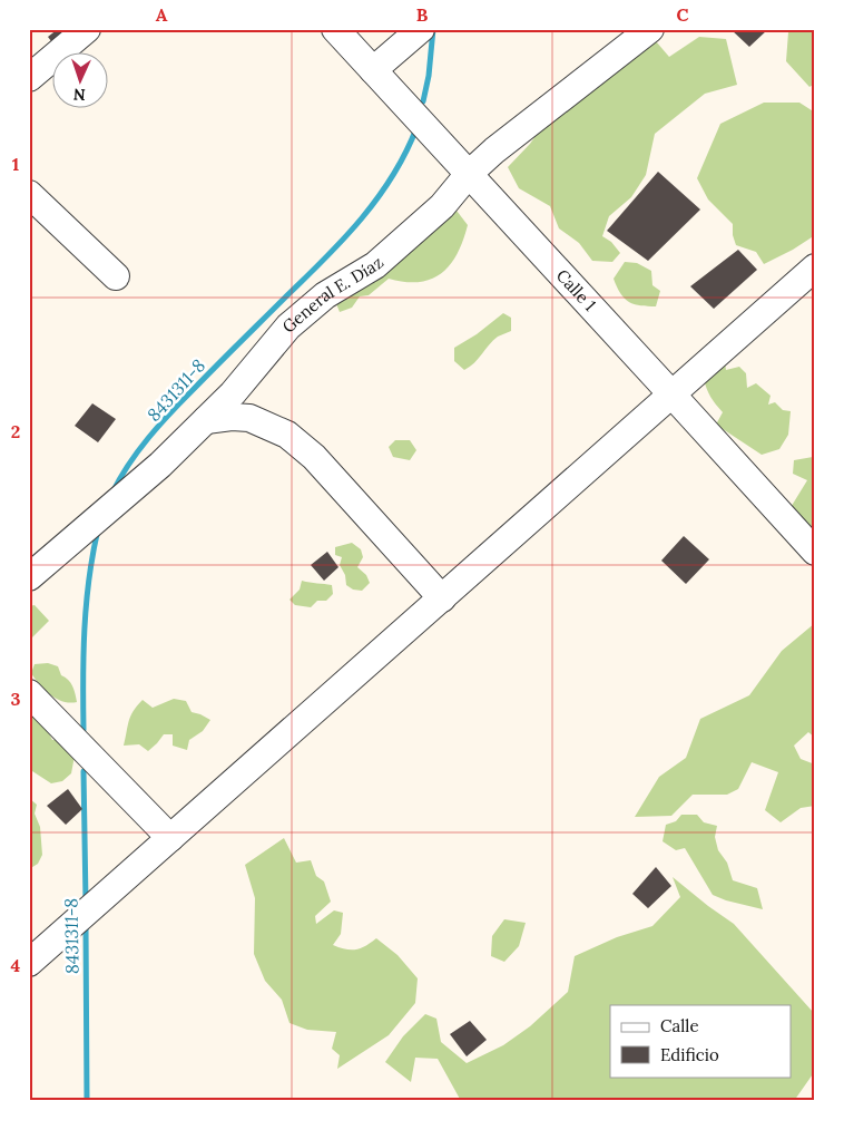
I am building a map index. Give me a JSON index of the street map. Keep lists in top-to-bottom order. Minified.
{"streets":{"street":["Calle 1","General E. Díaz"]},"crossings":[["Calle 1","General E. Díaz"]],"water":["8431311-8"],"legend":["Calle","Edificio"],"north":"bottom","grid":{"columns":["A","B","C"],"rows":["1","2","3","4"]}}
